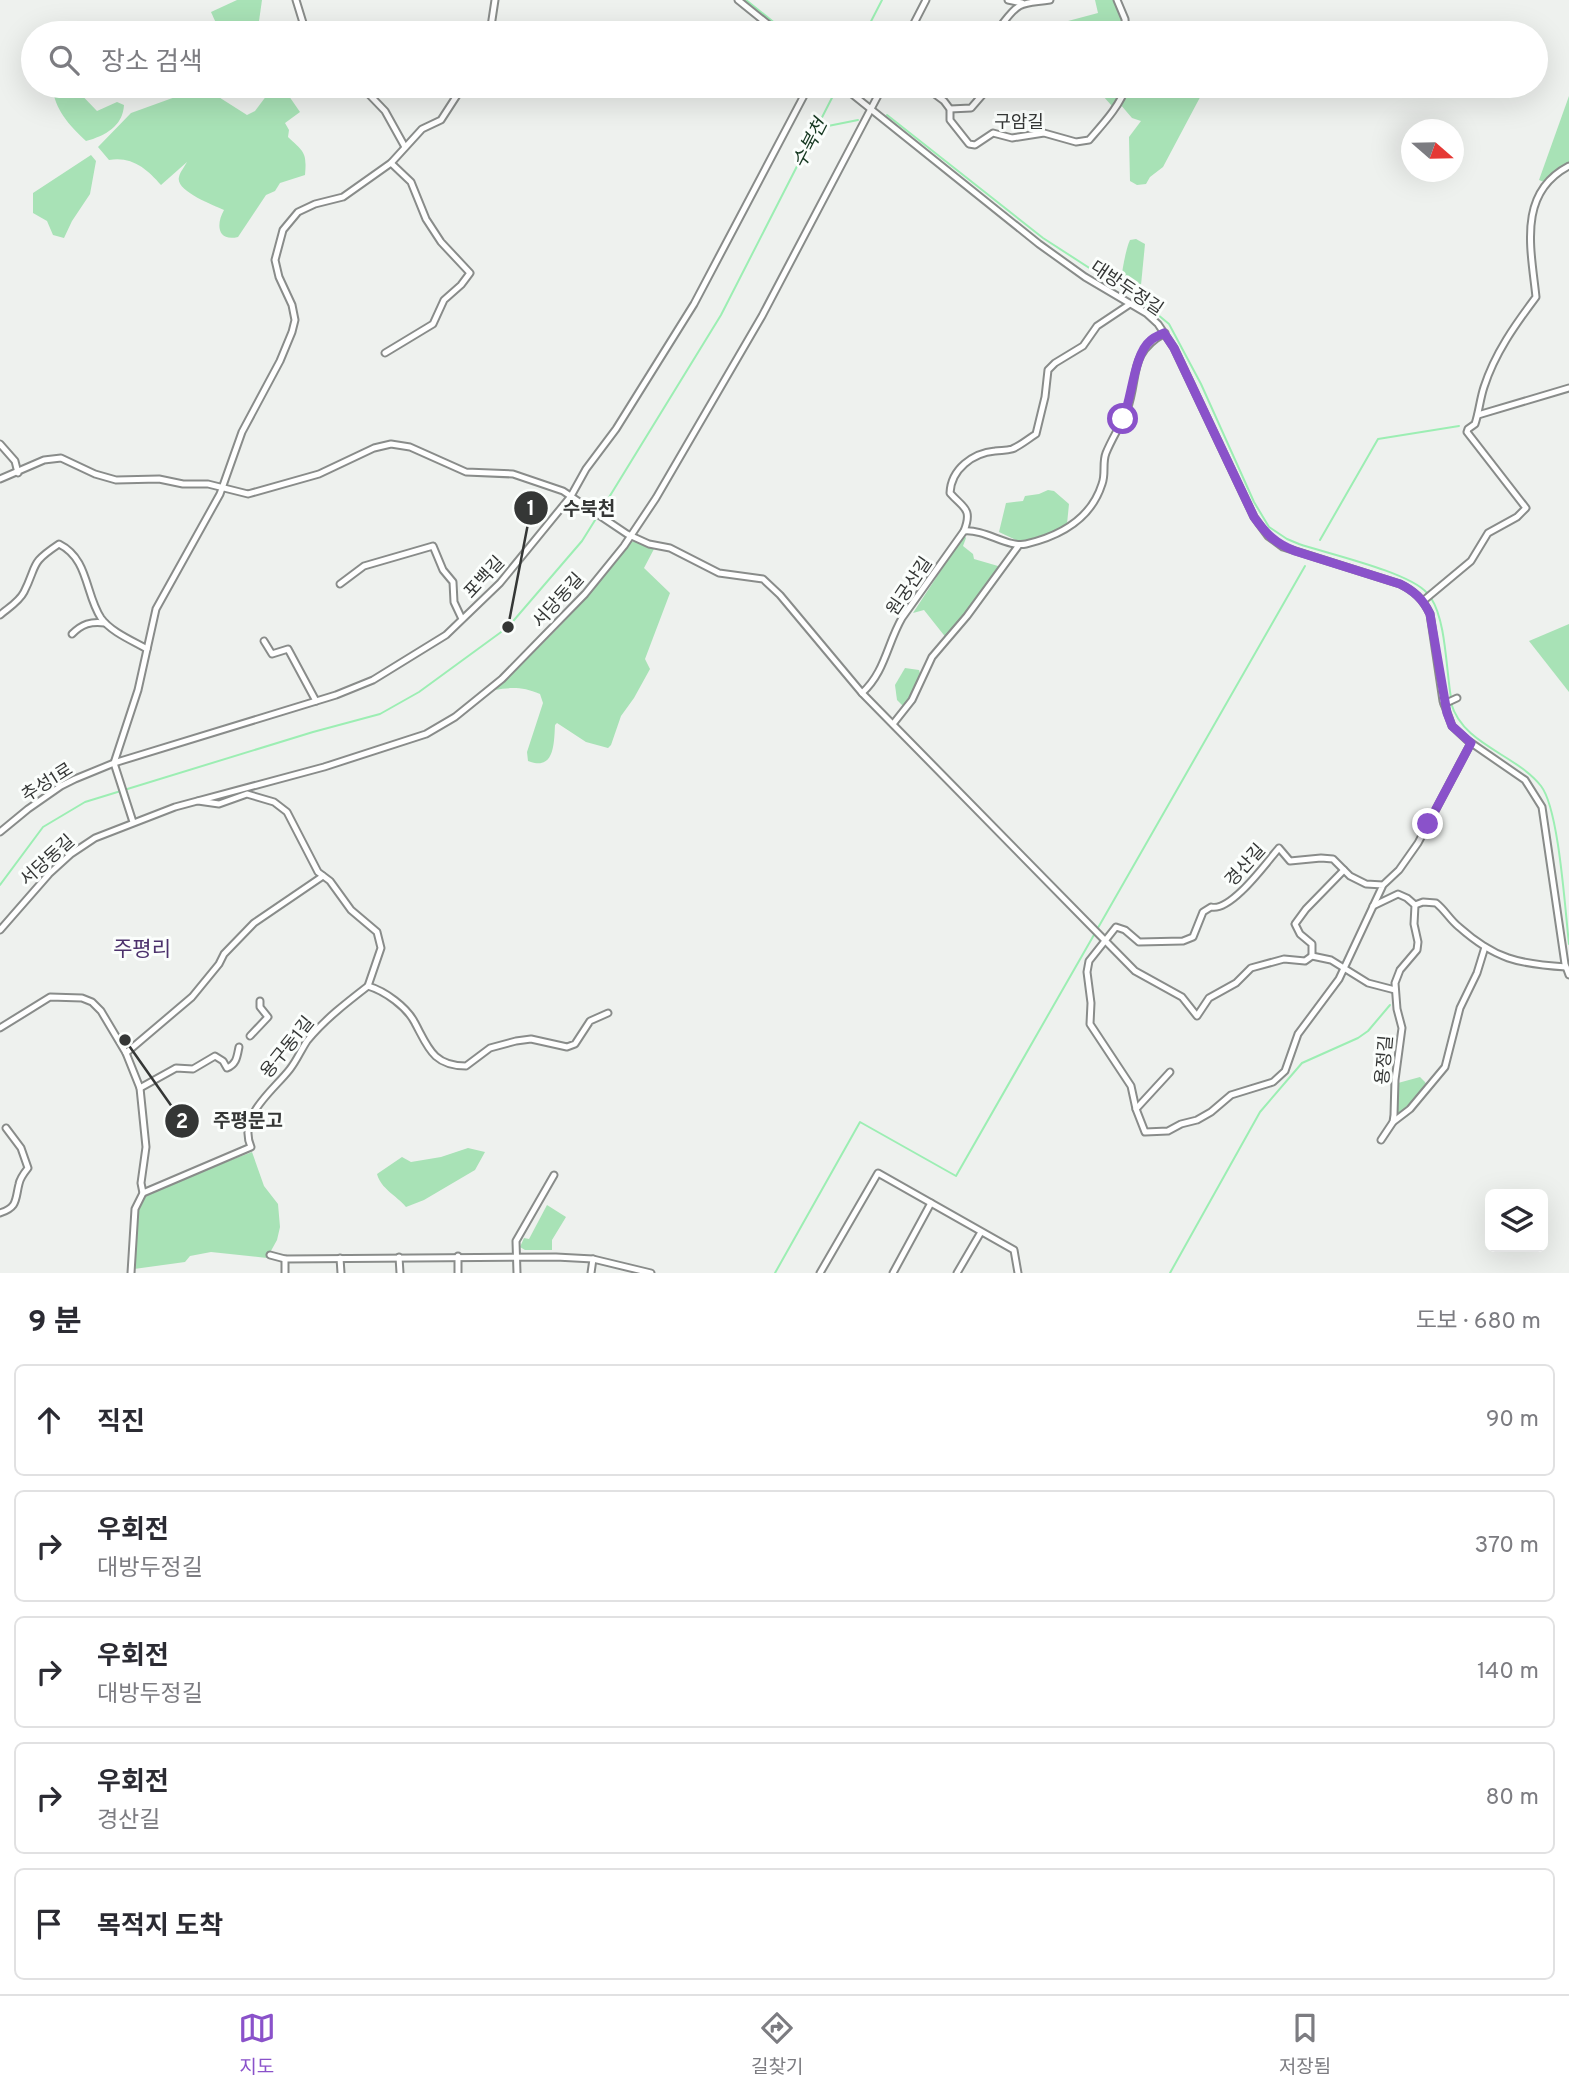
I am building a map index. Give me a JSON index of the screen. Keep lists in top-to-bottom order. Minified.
{"streets":{"street":["구암길","대방두정길","포백길","원궁산길","서당동길","추성1로","경산길","용구동1길","용정길"]},"crossings":[["대방두정길","서당동길"],["포백길","추성1로"]],"districts":["주평리"],"water":["수북천"],"places":["수북천","주평문고"],"north":"right","page":{"search":"장소 검색","heading":["9 분","도보 · 680 m"],"list":[["직진","90 m"],["우회전","대방두정길","370 m"],["우회전","대방두정길","140 m"],["우회전","경산길","80 m"],"목적지 도착"],"nav":["지도","길찾기","저장됨"]}}
